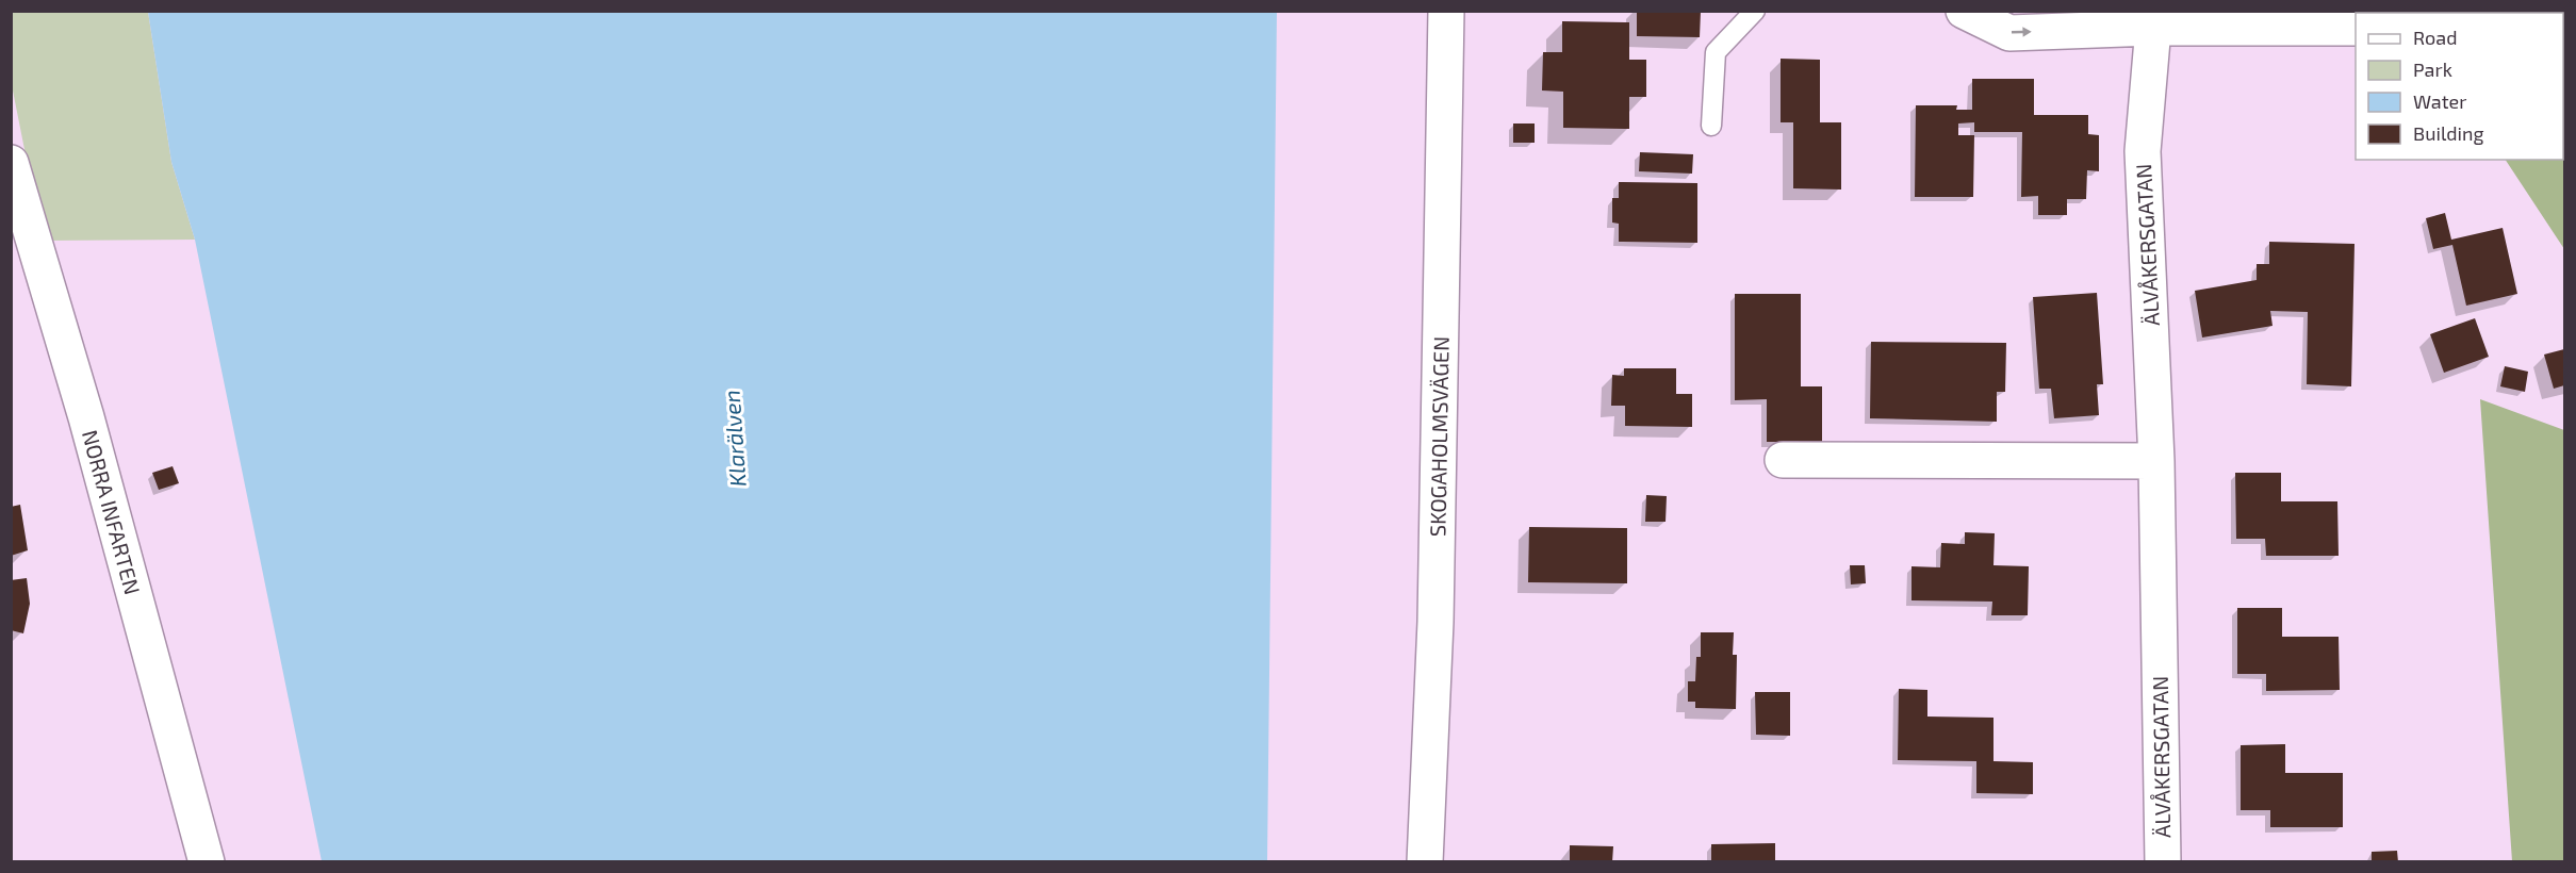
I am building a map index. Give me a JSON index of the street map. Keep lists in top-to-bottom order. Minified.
{"streets":{"street":["ÄLVÅKERSGATAN","SKOGAHOLMSVÄGEN","NORRA INFARTEN"]},"water":["Klarälven"],"legend":["Road","Park","Water","Building"]}
